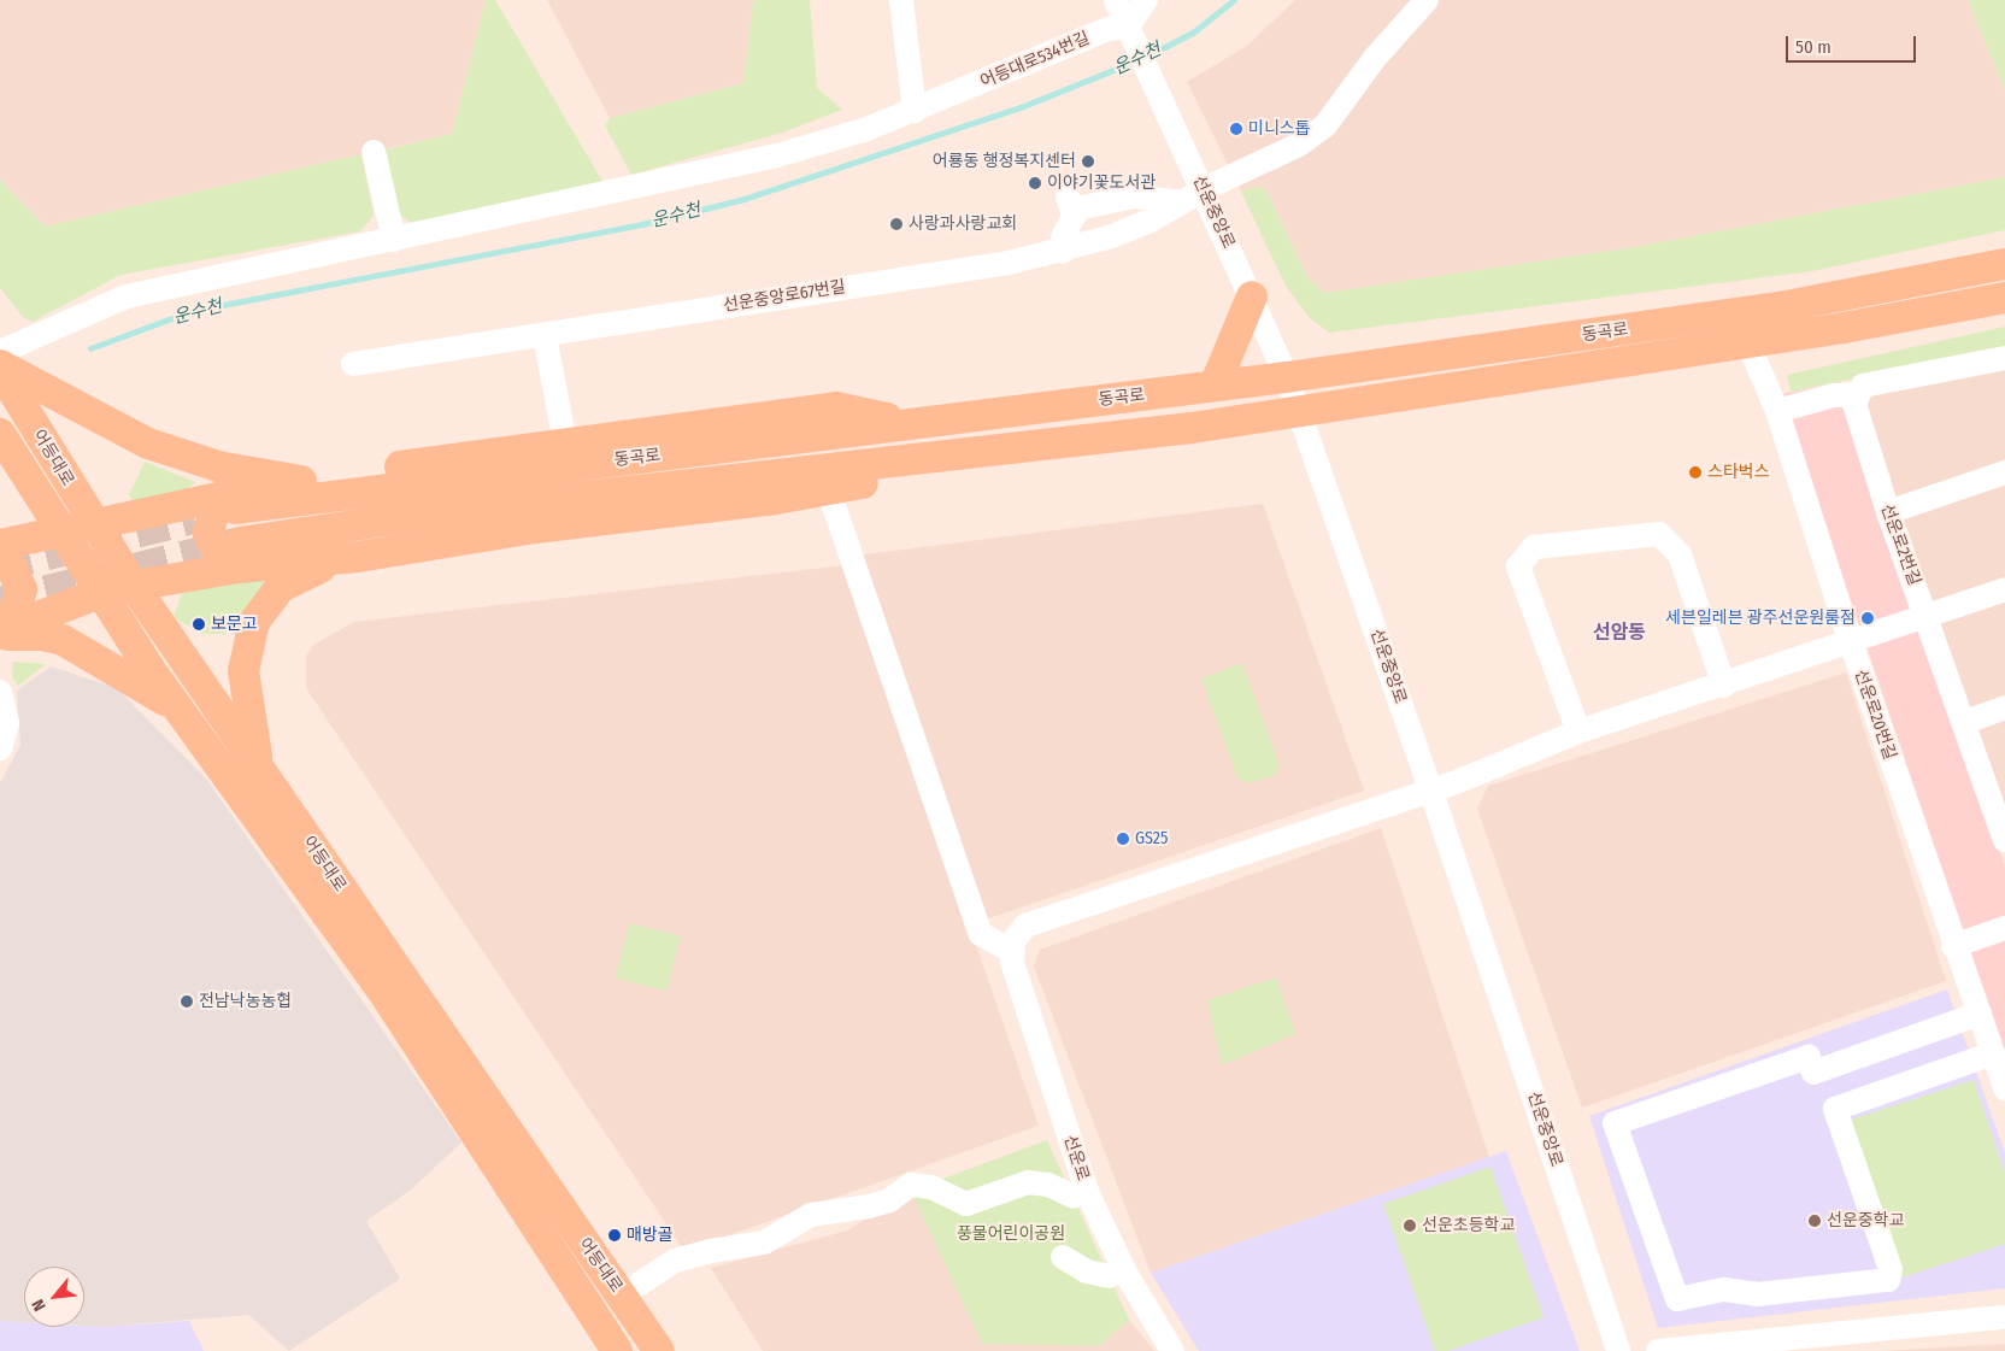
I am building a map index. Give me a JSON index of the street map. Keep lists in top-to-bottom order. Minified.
{"streets":{"main road":["동곡로","어등대로"],"street":["어등대로534번길","선운중앙로","선운중앙로67번길","선운로2번길","선운로20번길","선운로"]},"crossings":[["어등대로534번길","선운중앙로"],["선운중앙로","선운중앙로67번길"],["선운중앙로","동곡로"],["동곡로","선운로20번길"]],"districts":["선암동"],"water":["운수천"],"parks":["풍물어린이공원"],"places":["미니스톱","어룡동 행정복지센터","이야기꽃도서관","사랑과사랑교회","스타벅스","세븐일레븐 광주선운원룸점","보문고","GS25","전남낙농농협","선운중학교","선운초등학교","매방골"],"scale_bar":"50 m","north":"bottom left"}
